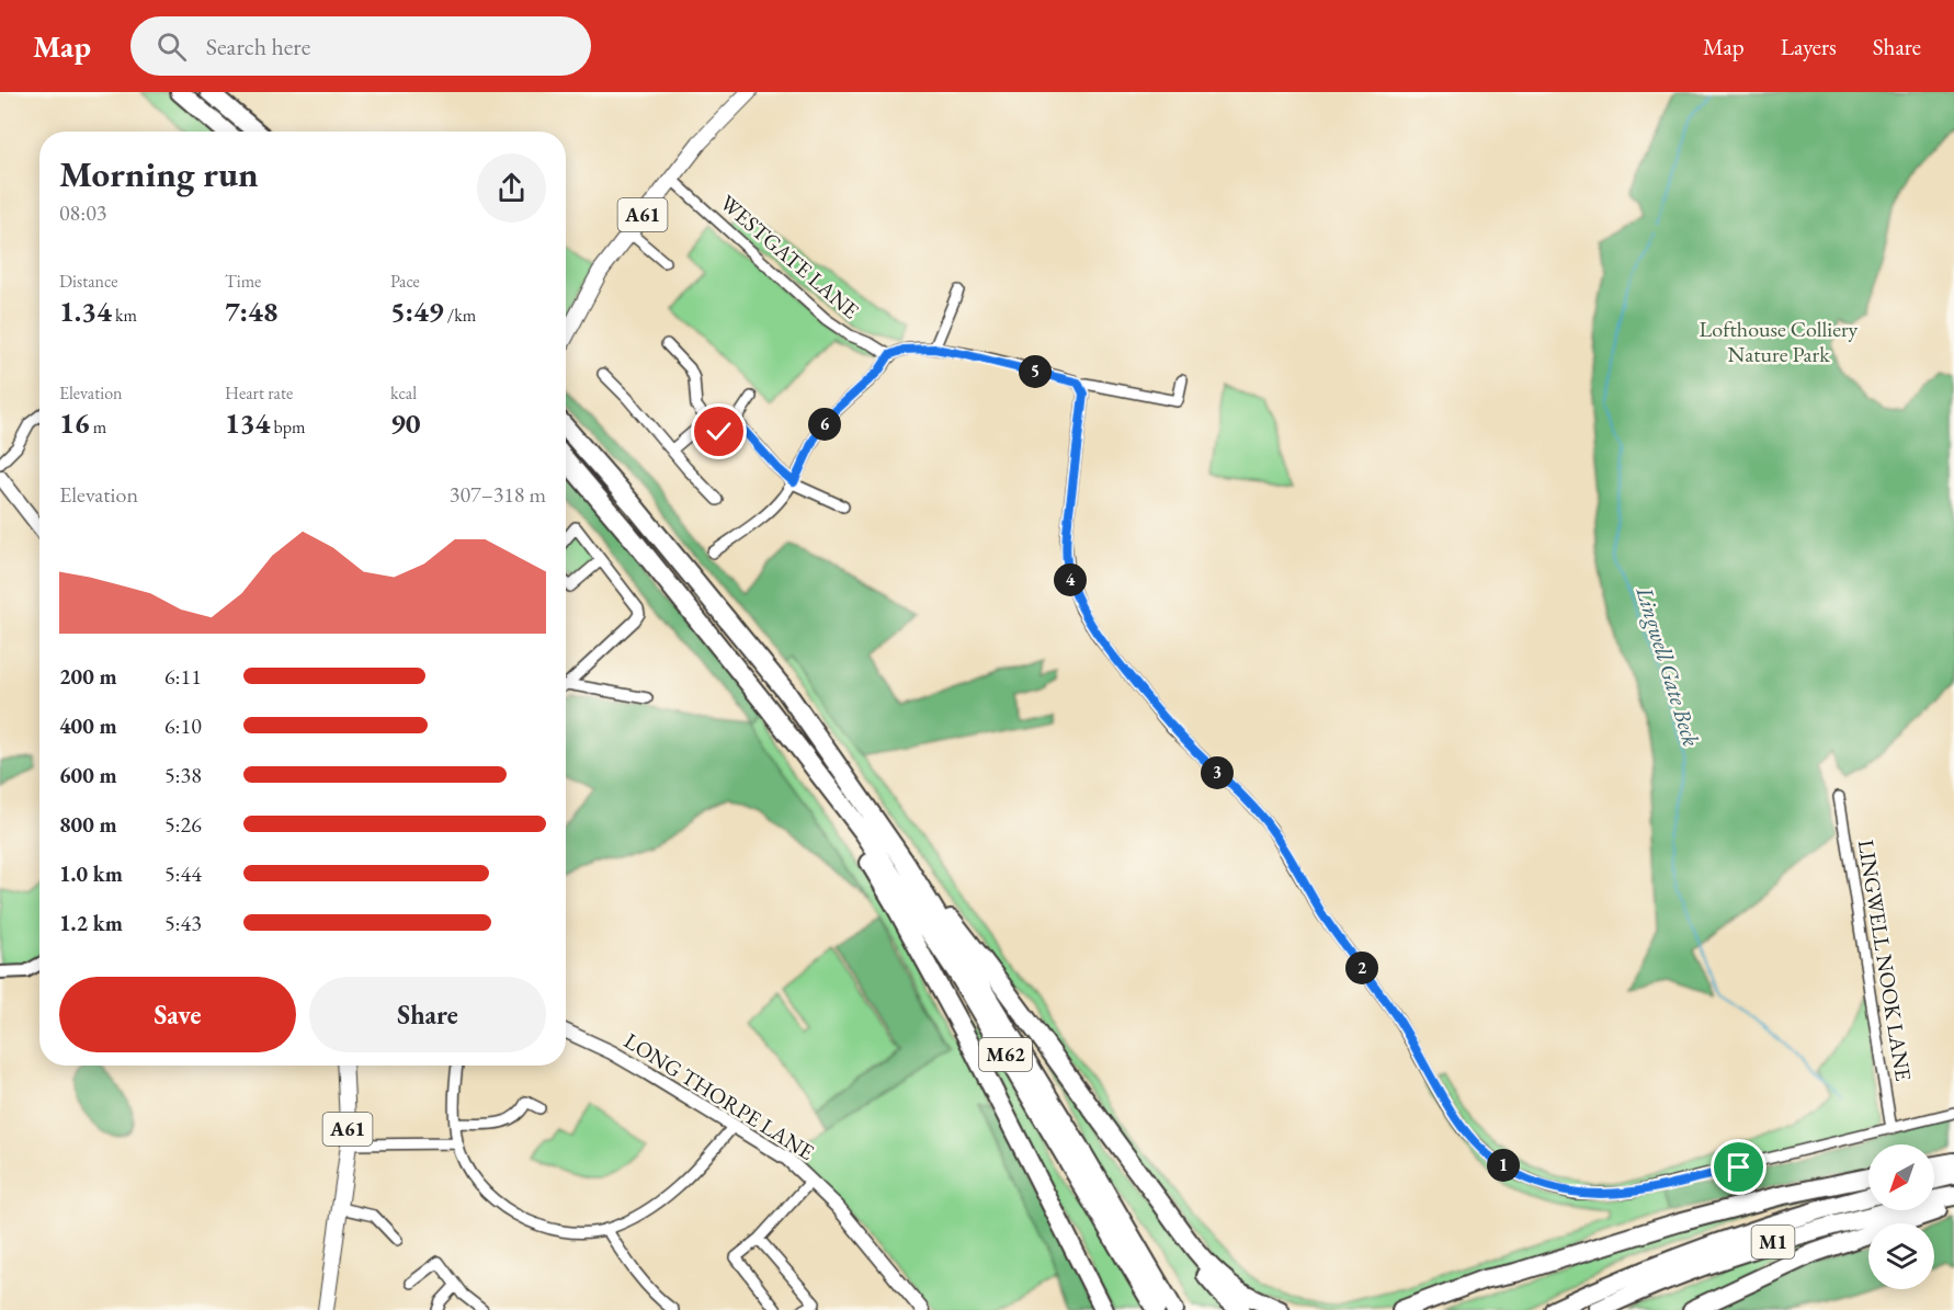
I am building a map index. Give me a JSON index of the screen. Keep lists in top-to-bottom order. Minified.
{"streets":{"highway":["M62","M1"],"main road":["A61","LONG THORPE LANE"],"street":["WESTGATE LANE","LINGWELL NOOK LANE"]},"crossings":[["A61","WESTGATE LANE"]],"water":["Lingwell Gate Beck"],"parks":["Lofthouse Colliery Nature Park"],"north":"bottom left","page":{"header":"Map","search":"Search here","nav":["Map","Layers","Share"],"heading":["Morning run","08:03"],"stats":[["Distance","1.34 km"],["Time","7:48"],["Pace","5:49 /km"],["Elevation","16 m"],["Heart rate","134 bpm"],["kcal","90"]],"pins":["5","6","4","3","2","1"],"chart":["Elevation","307–318 m"],"list":[{"name":"200 m","note":"6:11"},{"name":"400 m","note":"6:10"},{"name":"600 m","note":"5:38"},{"name":"800 m","note":"5:26"},{"name":"1.0 km","note":"5:44"},{"name":"1.2 km","note":"5:43"}],"buttons":["Save","Share"]}}
